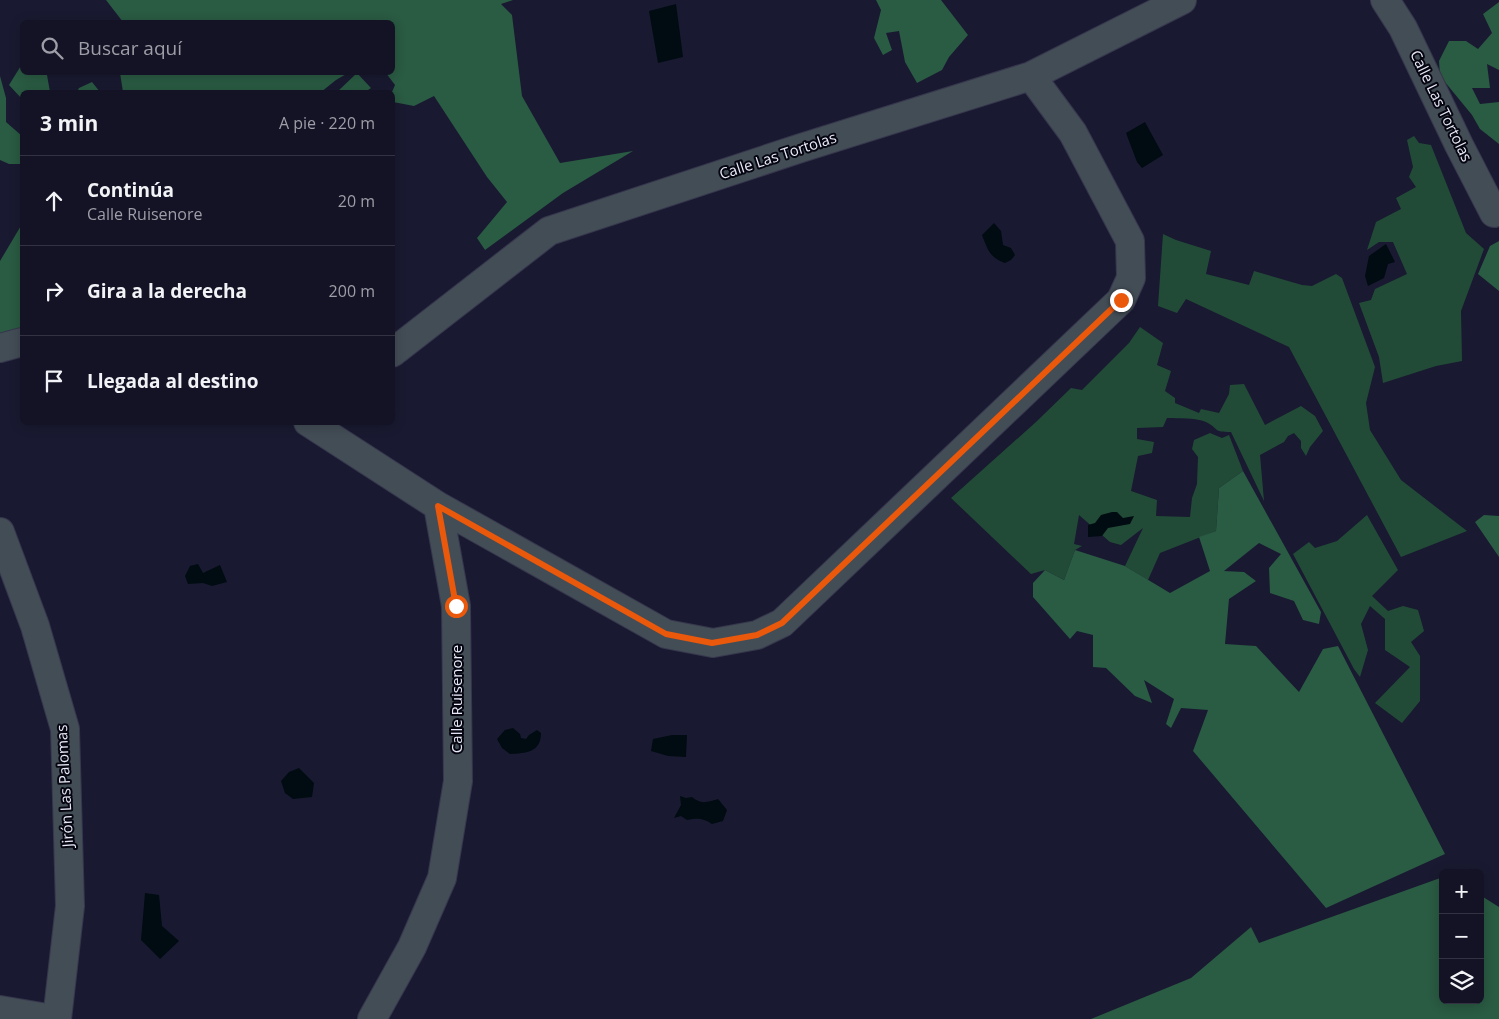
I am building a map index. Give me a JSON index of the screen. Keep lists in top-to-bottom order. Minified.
{"streets":{"street":["Calle Las Tortolas","Calle Ruisenore","Jirón Las Palomas"]},"page":{"search":"Buscar aquí","heading":["3 min","A pie · 220 m"],"list":[["Continúa","Calle Ruisenore","20 m"],["Gira a la derecha","200 m"],"Llegada al destino"],"map_buttons":["+","−"]}}
